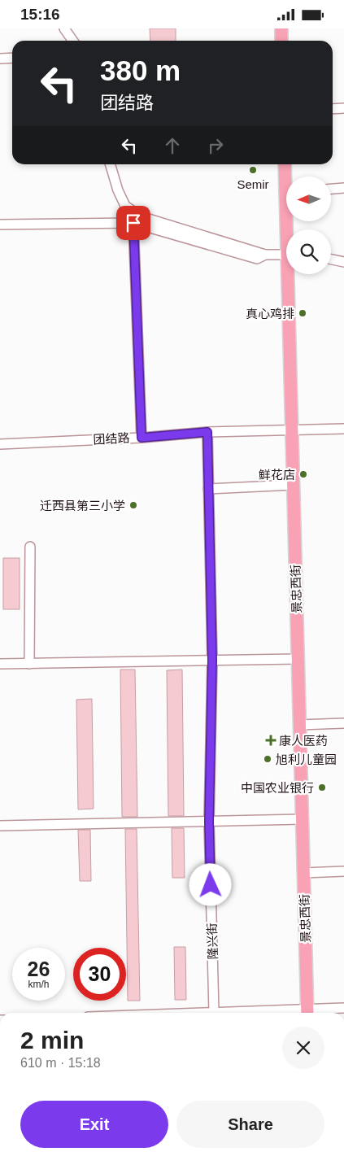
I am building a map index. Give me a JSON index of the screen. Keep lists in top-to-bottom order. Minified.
{"streets":{"main road":["景忠西街"],"street":["团结路","隆兴街"]},"crossings":[["团结路","景忠西街"],["团结路","隆兴街"]],"places":{"other":["Semir","真心鸡排","鲜花店","迁西县第三小学","旭利儿童园","中国农业银行"],"health":["康人医药"]},"north":"left","page":{"status":"15:16","turn":["380 m","团结路"],"speed":"26 km/h","limit":"30","heading":["2 min","610 m · 15:18"],"buttons":["Exit","Share"]}}
